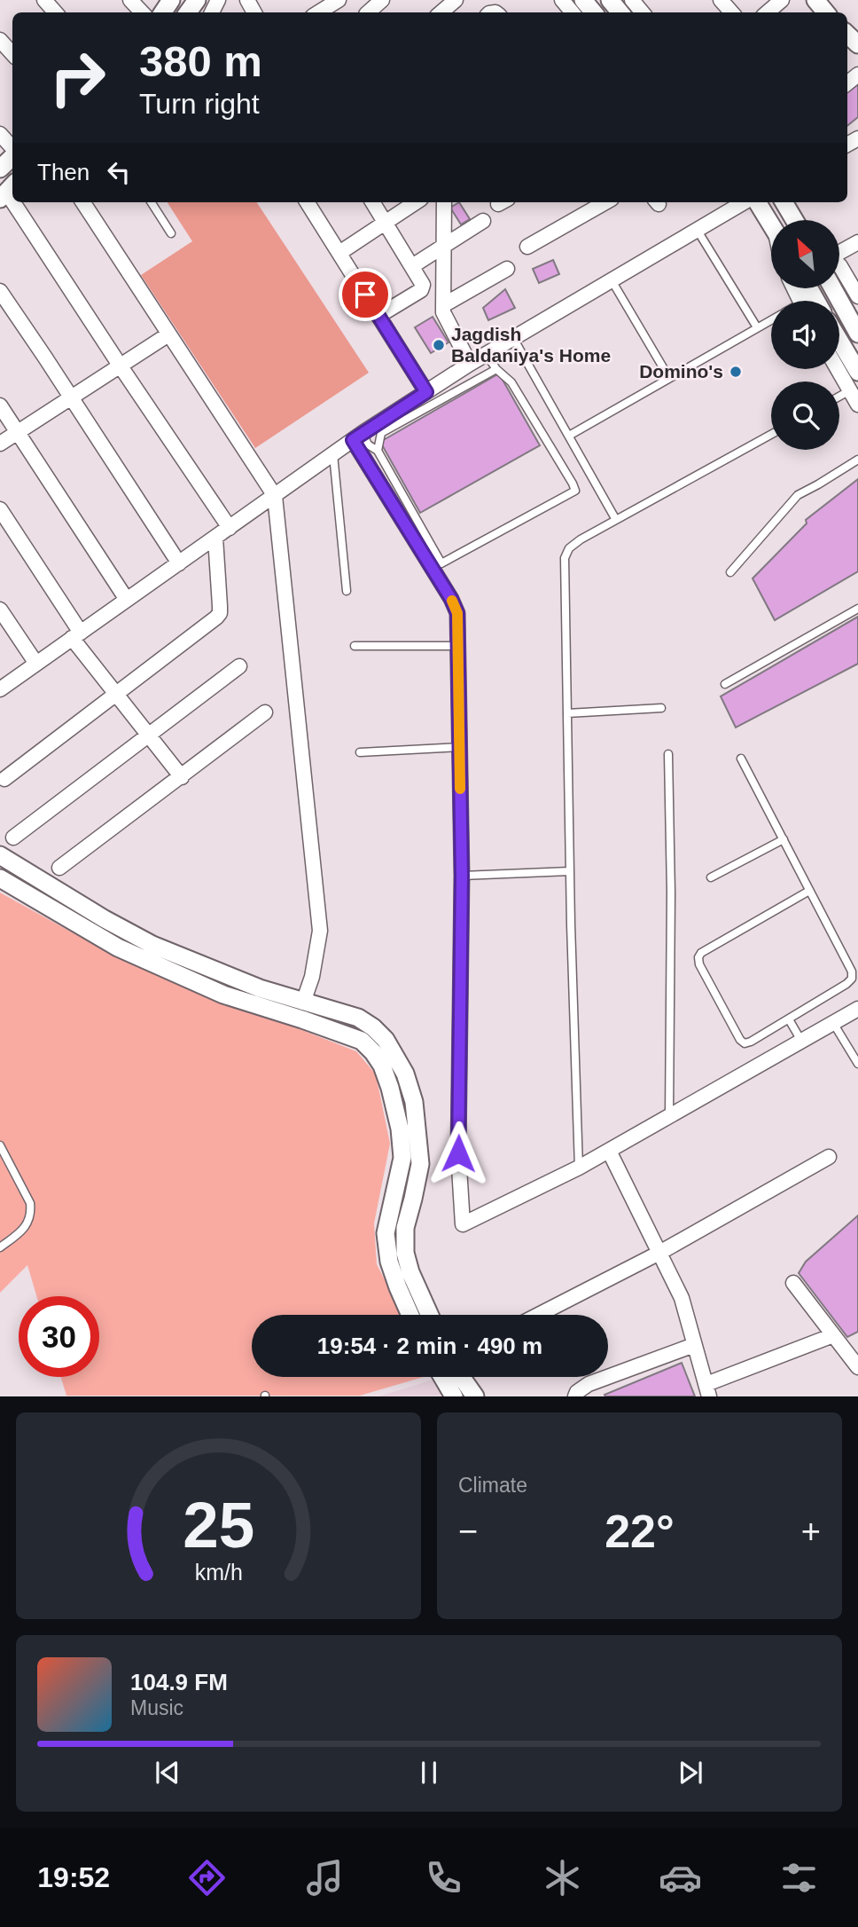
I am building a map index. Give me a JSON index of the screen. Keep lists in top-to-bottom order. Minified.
{"places":["Jagdish Baldaniya's Home","Domino's"],"north":"top left","page":{"turn":["380 m","Turn right"],"then":"Then","limit":"30","trip":"19:54 · 2 min · 490 m","tile":"Climate","heat":["−","22°","+"],"song":["104.9 FM","Music"],"tabs":"19:52","gauge":["25","km/h"]}}
